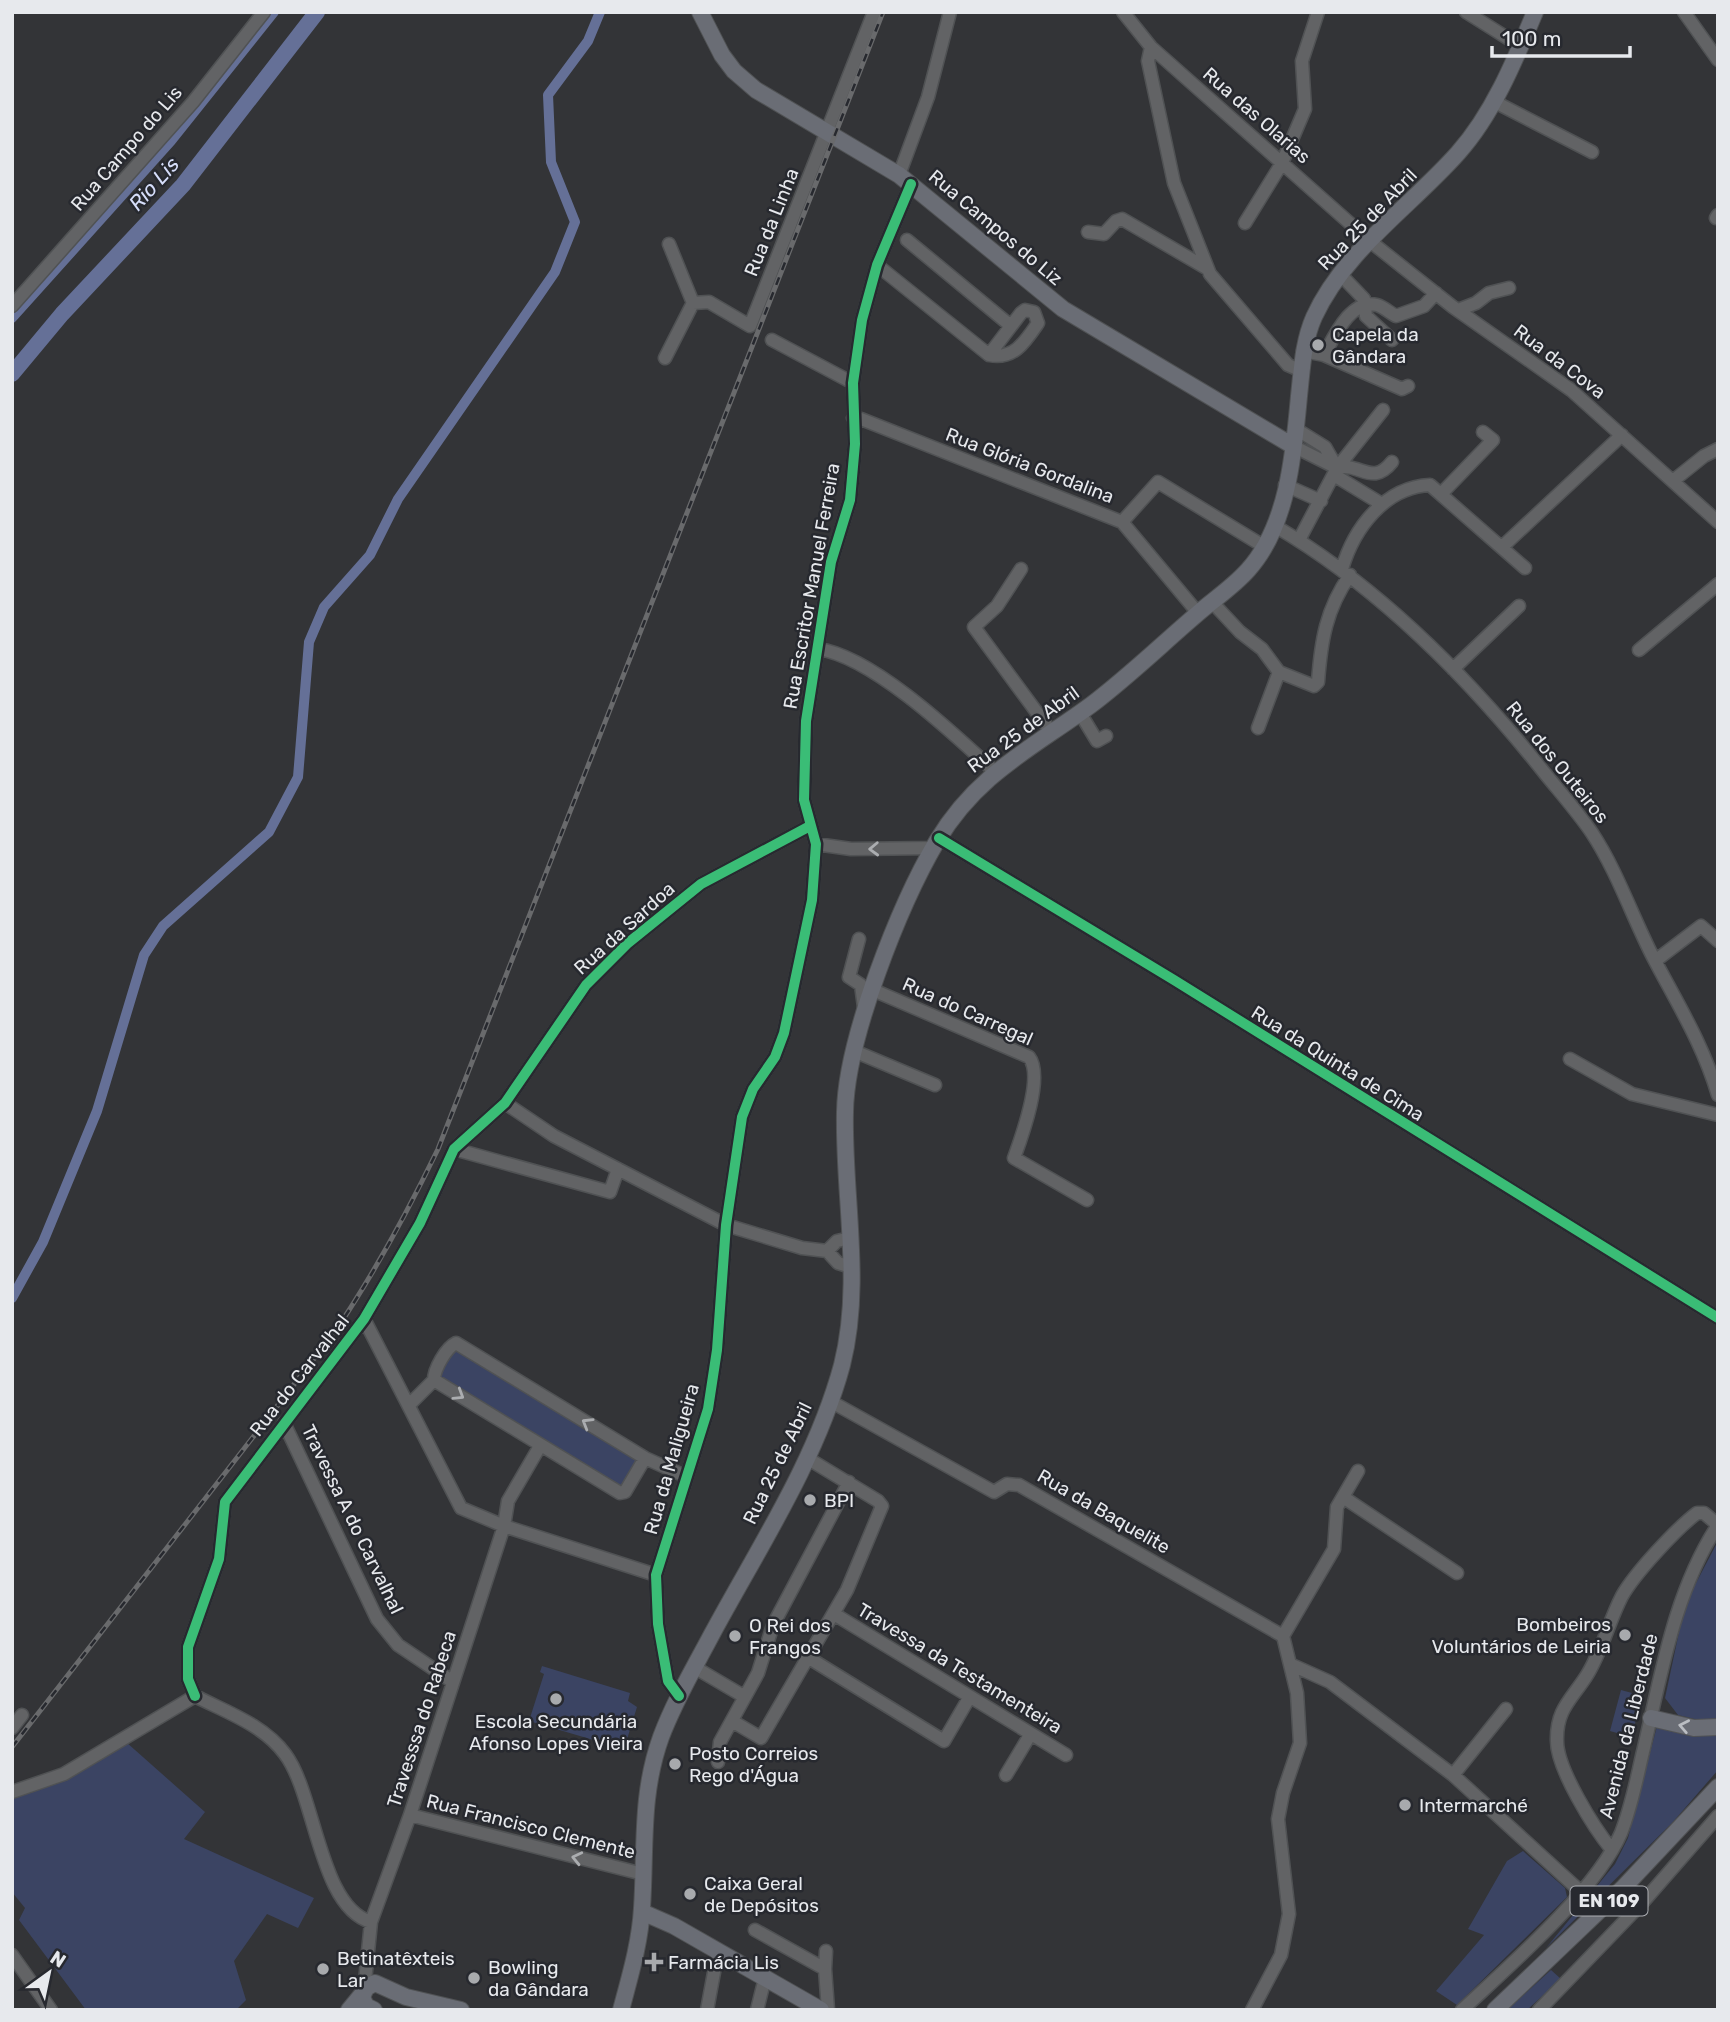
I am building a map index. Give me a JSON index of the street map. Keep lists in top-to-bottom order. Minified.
{"streets":{"main road":["Rua 25 de Abril","Rua Campos do Liz","EN 109"],"street":["Rua das Olarias","Rua Campo do Lis","Rua da Linha","Rua da Cova","Rua Glória Gordalina","Rua Escritor Manuel Ferreira","Rua dos Outeiros","Rua da Sardoa","Rua do Carregal","Rua da Quinta de Cima","Rua do Carvalhal","Rua da Maligueira","Rua da Baquelite","Travessa A do Carvalhal","Travessa da Testamenteira","Travesssa do Rabeca","Avenida da Liberdade","Rua Francisco Clemente"]},"crossings":[["Rua das Olarias","Rua 25 de Abril"],["Rua das Olarias","Rua da Cova"],["Rua 25 de Abril","Rua Campos do Liz"],["Rua 25 de Abril","Rua da Cova"],["Rua 25 de Abril","Rua Glória Gordalina"],["Rua 25 de Abril","Rua dos Outeiros"],["Rua 25 de Abril","Rua do Carregal"],["Rua 25 de Abril","Rua da Quinta de Cima"],["Rua 25 de Abril","Rua da Maligueira"],["Rua 25 de Abril","Rua da Baquelite"],["Rua 25 de Abril","Rua Francisco Clemente"],["Rua da Linha","Rua Campos do Liz"],["Rua Campos do Liz","Rua Escritor Manuel Ferreira"],["Rua Glória Gordalina","Rua Escritor Manuel Ferreira"],["Rua Escritor Manuel Ferreira","Rua da Sardoa"],["Rua Escritor Manuel Ferreira","Rua da Maligueira"],["Rua da Sardoa","Rua do Carvalhal"],["Rua do Carvalhal","Travessa A do Carvalhal"],["Travessa A do Carvalhal","Travesssa do Rabeca"],["Travesssa do Rabeca","Rua Francisco Clemente"]],"one_way":["Rua Francisco Clemente"],"water":["Rio Lis"],"places":{"other":["Capela da Gândara","BPI","Bombeiros Voluntários de Leiria","O Rei dos Frangos","Escola Secundária Afonso Lopes Vieira","Posto Correios Rego d'Água","Intermarché","Caixa Geral de Depósitos","Betinatêxteis Lar","Bowling da Gândara"],"health":["Farmácia Lis"]},"scale_bar":"100 m","north":"top right"}
